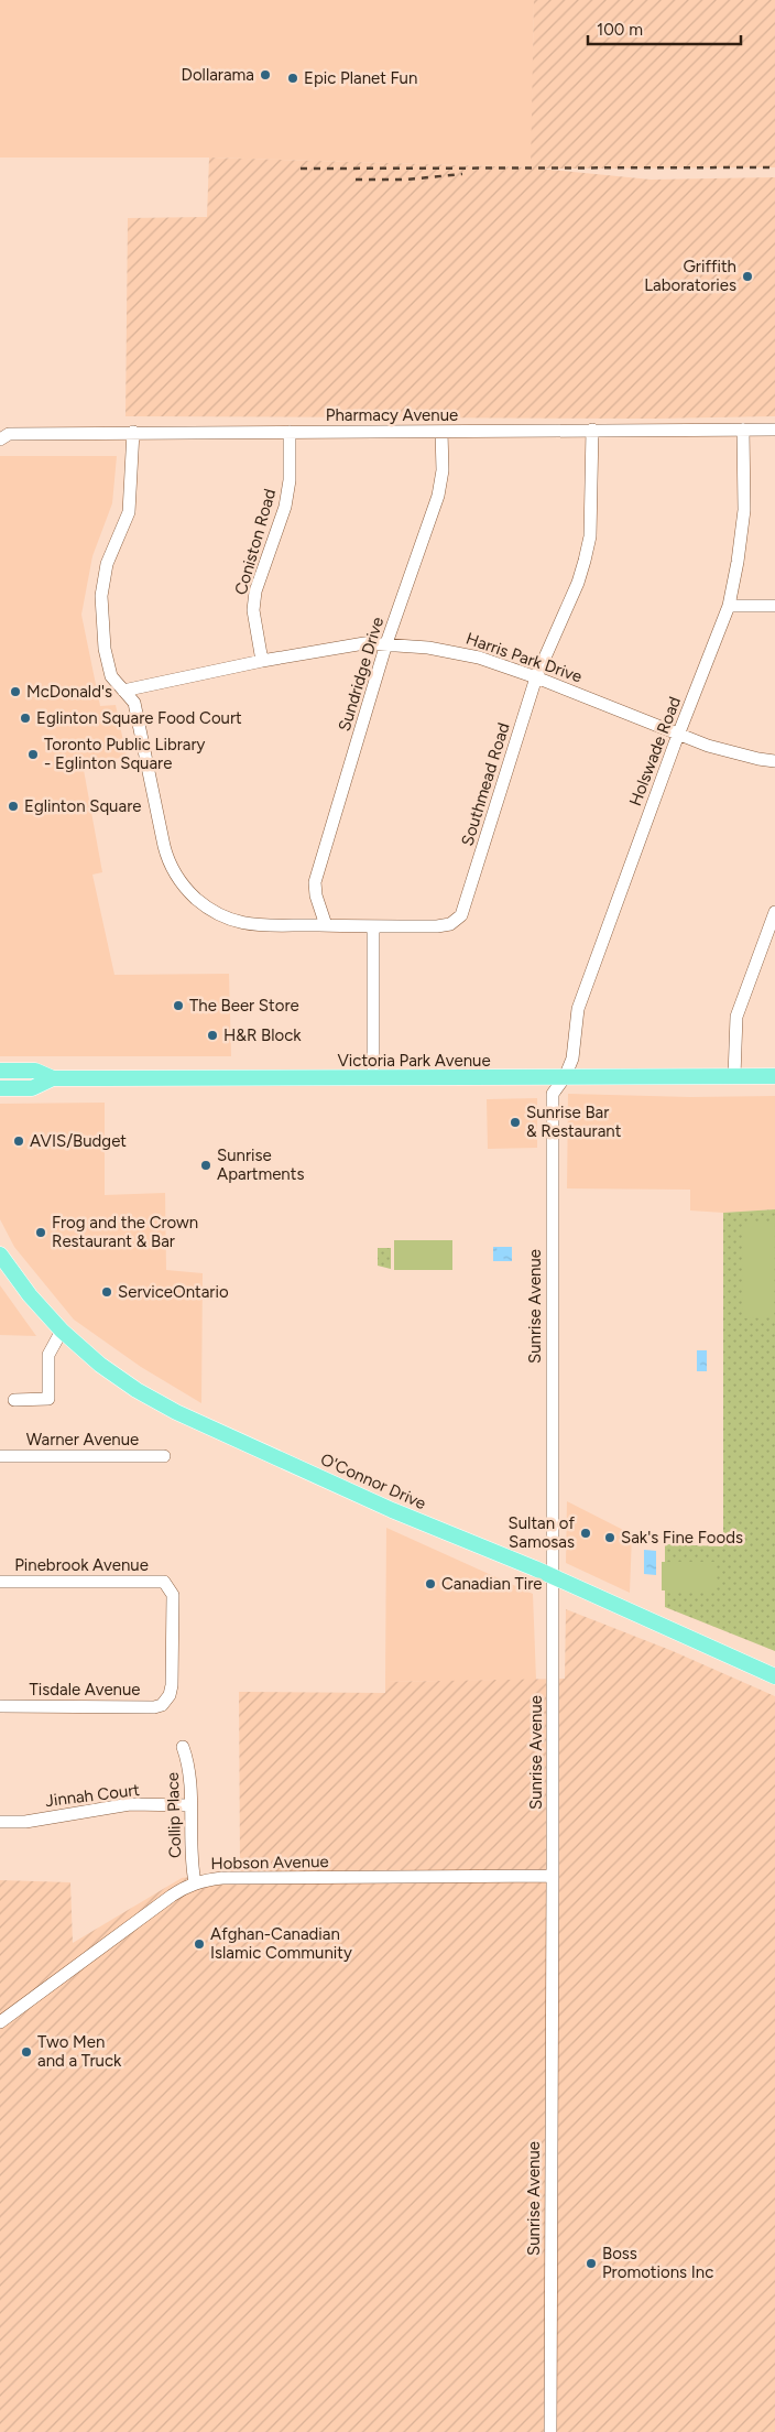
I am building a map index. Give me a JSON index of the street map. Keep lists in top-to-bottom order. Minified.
{"streets":{"main road":["Victoria Park Avenue","O'Connor Drive"],"street":["Pharmacy Avenue","Coniston Road","Harris Park Drive","Sundridge Drive","Holswade Road","Southmead Road","Sunrise Avenue","Warner Avenue","Pinebrook Avenue","Tisdale Avenue","Jinnah Court","Collip Place","Hobson Avenue"]},"crossings":[["Pharmacy Avenue","Coniston Road"],["Pharmacy Avenue","Sundridge Drive"],["Pharmacy Avenue","Holswade Road"],["Pharmacy Avenue","Southmead Road"],["Coniston Road","Harris Park Drive"],["Harris Park Drive","Sundridge Drive"],["Harris Park Drive","Holswade Road"],["Harris Park Drive","Southmead Road"],["Sundridge Drive","Southmead Road"],["Holswade Road","Victoria Park Avenue"],["Holswade Road","Sunrise Avenue"],["Victoria Park Avenue","Sunrise Avenue"],["Sunrise Avenue","O'Connor Drive"],["Sunrise Avenue","Hobson Avenue"],["Pinebrook Avenue","Tisdale Avenue"],["Jinnah Court","Collip Place"],["Collip Place","Hobson Avenue"]],"places":["Dollarama","Epic Planet Fun","Griffith Laboratories","McDonald's","Eglinton Square Food Court","Toronto Public Library - Eglinton Square","Eglinton Square","The Beer Store","H&R Block","Sunrise Bar & Restaurant","AVIS/Budget","Sunrise Apartments","Frog and the Crown Restaurant & Bar","ServiceOntario","Sultan of Samosas","Sak's Fine Foods","Canadian Tire","Afghan-Canadian Islamic Community","Two Men and a Truck","Boss Promotions Inc"],"scale_bar":"100 m"}
